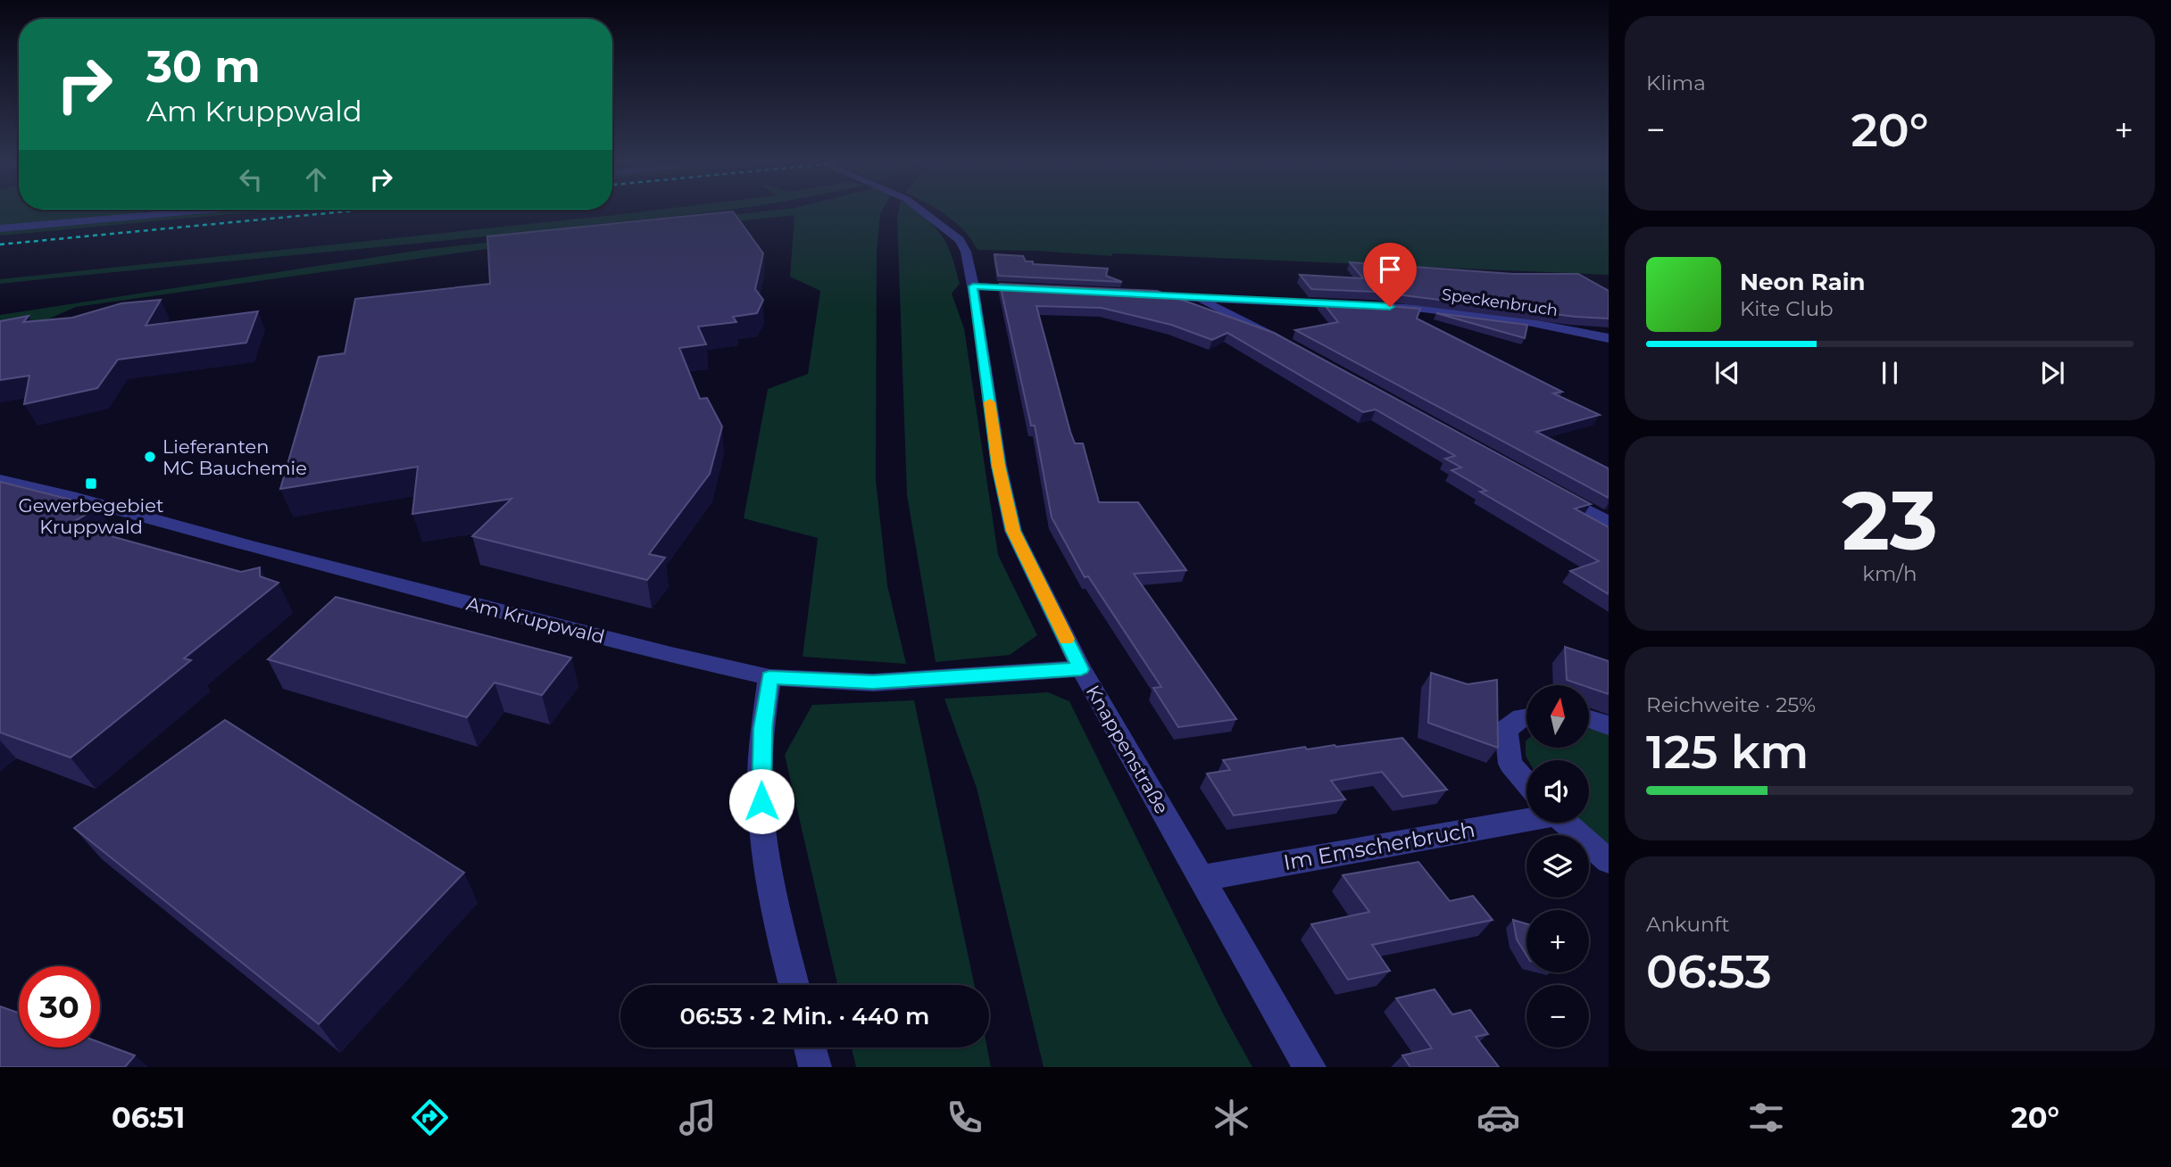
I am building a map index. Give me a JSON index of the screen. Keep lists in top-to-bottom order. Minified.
{"streets":{"street":["Speckenbruch","Am Kruppwald","Knappenstraße","Im Emscherbruch"]},"crossings":[["Am Kruppwald","Knappenstraße"],["Knappenstraße","Im Emscherbruch"]],"places":{"other":["Lieferanten MC Bauchemie"],"transit":["Gewerbegebiet Kruppwald"]},"north":"top","page":{"tile":["Klima",["23","km/h"],["Reichweite · 25%","125 km"],["Ankunft","06:53"]],"turn":["30 m","Am Kruppwald"],"heat":["−","20°","+"],"song":["Neon Rain","Kite Club"],"map_buttons":["+","−"],"limit":"30","trip":"06:53 · 2 Min. · 440 m","tabs":["06:51","20°"]}}
